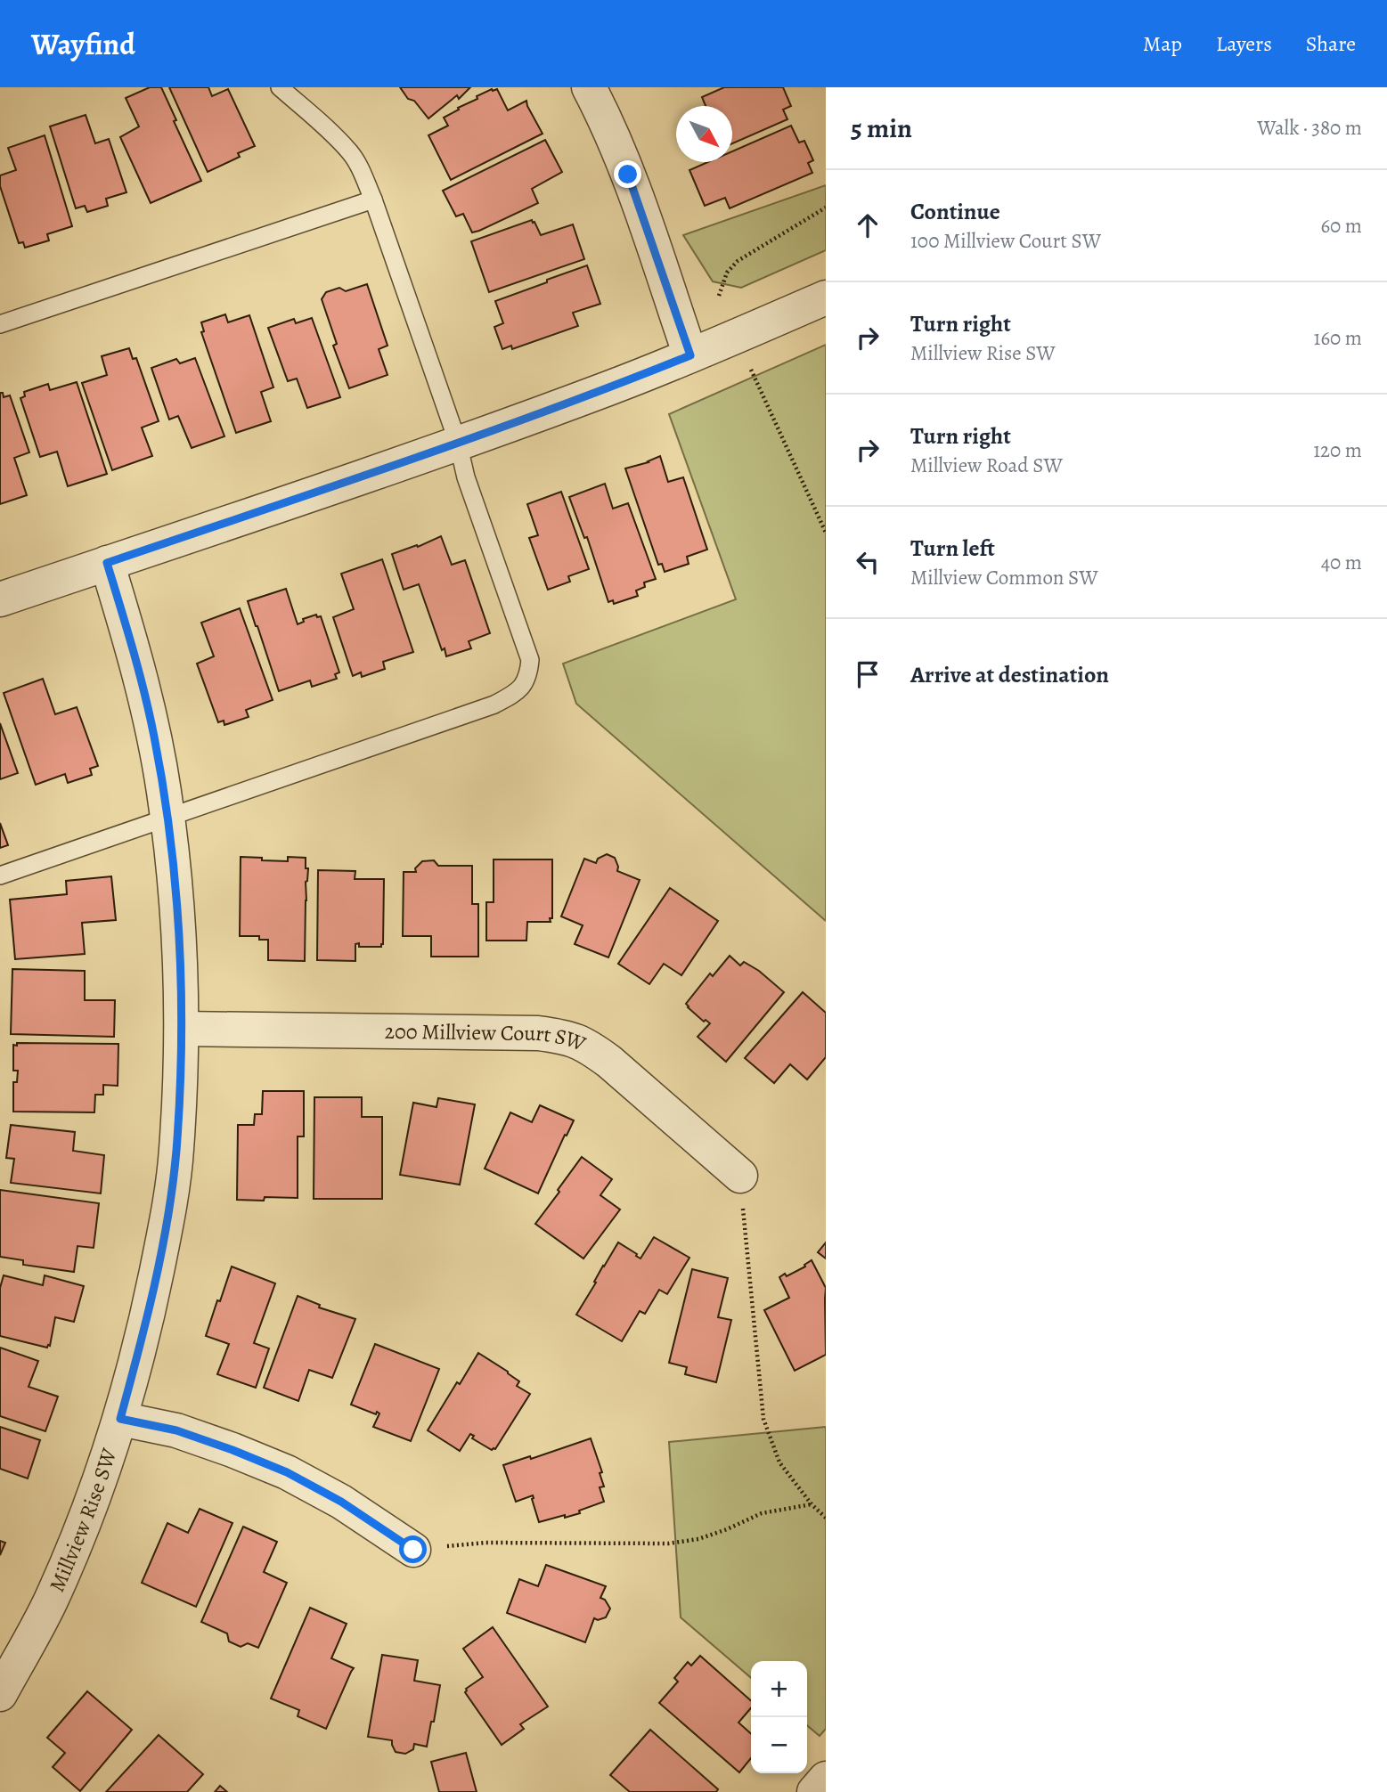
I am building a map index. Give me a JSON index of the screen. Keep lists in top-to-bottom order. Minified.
{"streets":{"street":["200 Millview Court SW","Millview Rise SW"]},"crossings":[["200 Millview Court SW","Millview Rise SW"]],"north":"bottom right","page":{"header":"Wayfind","nav":["Map","Layers","Share"],"heading":["5 min","Walk · 380 m"],"list":[["Continue","100 Millview Court SW","60 m"],["Turn right","Millview Rise SW","160 m"],["Turn right","Millview Road SW","120 m"],["Turn left","Millview Common SW","40 m"],"Arrive at destination"],"map_buttons":["+","−"]}}
